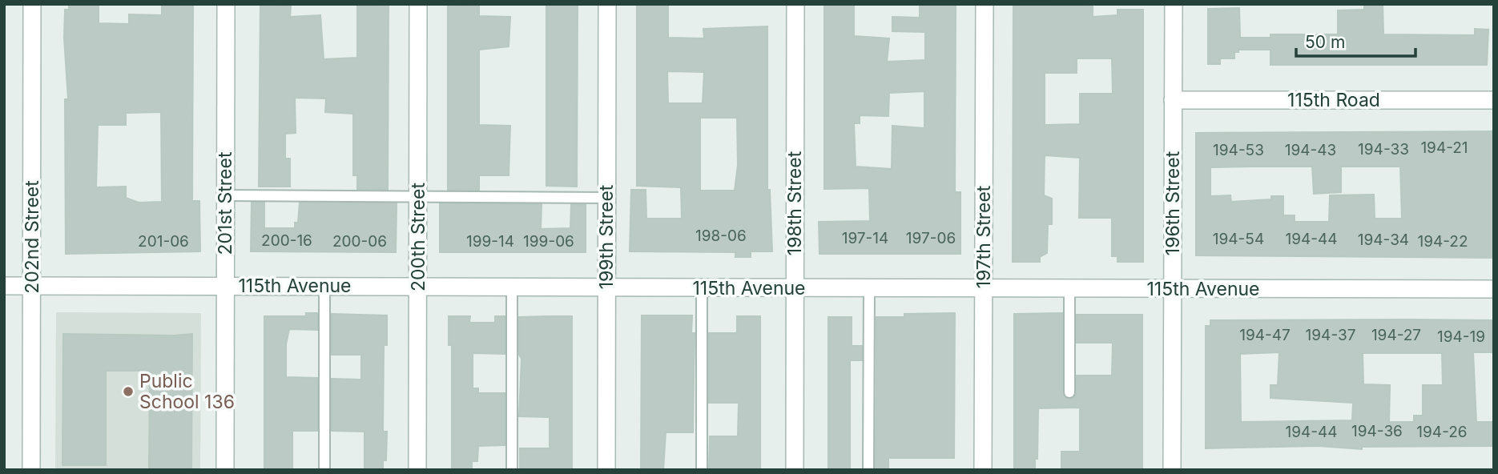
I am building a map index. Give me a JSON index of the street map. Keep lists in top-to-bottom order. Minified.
{"streets":{"street":["115th Road","201st Street","198th Street","196th Street","202nd Street","200th Street","199th Street","197th Street","115th Avenue"]},"crossings":[["115th Road","196th Street"],["201st Street","115th Avenue"],["198th Street","115th Avenue"],["196th Street","115th Avenue"],["202nd Street","115th Avenue"],["200th Street","115th Avenue"],["199th Street","115th Avenue"],["197th Street","115th Avenue"]],"places":["Public School 136"],"house_numbers":["194-21","194-33","194-53","194-43","198-06","197-14","197-06","194-54","194-44","194-34","200-16","201-06","200-06","199-14","199-06","194-22","194-47","194-37","194-27","194-19","194-36","194-44","194-26"],"scale_bar":"50 m"}
